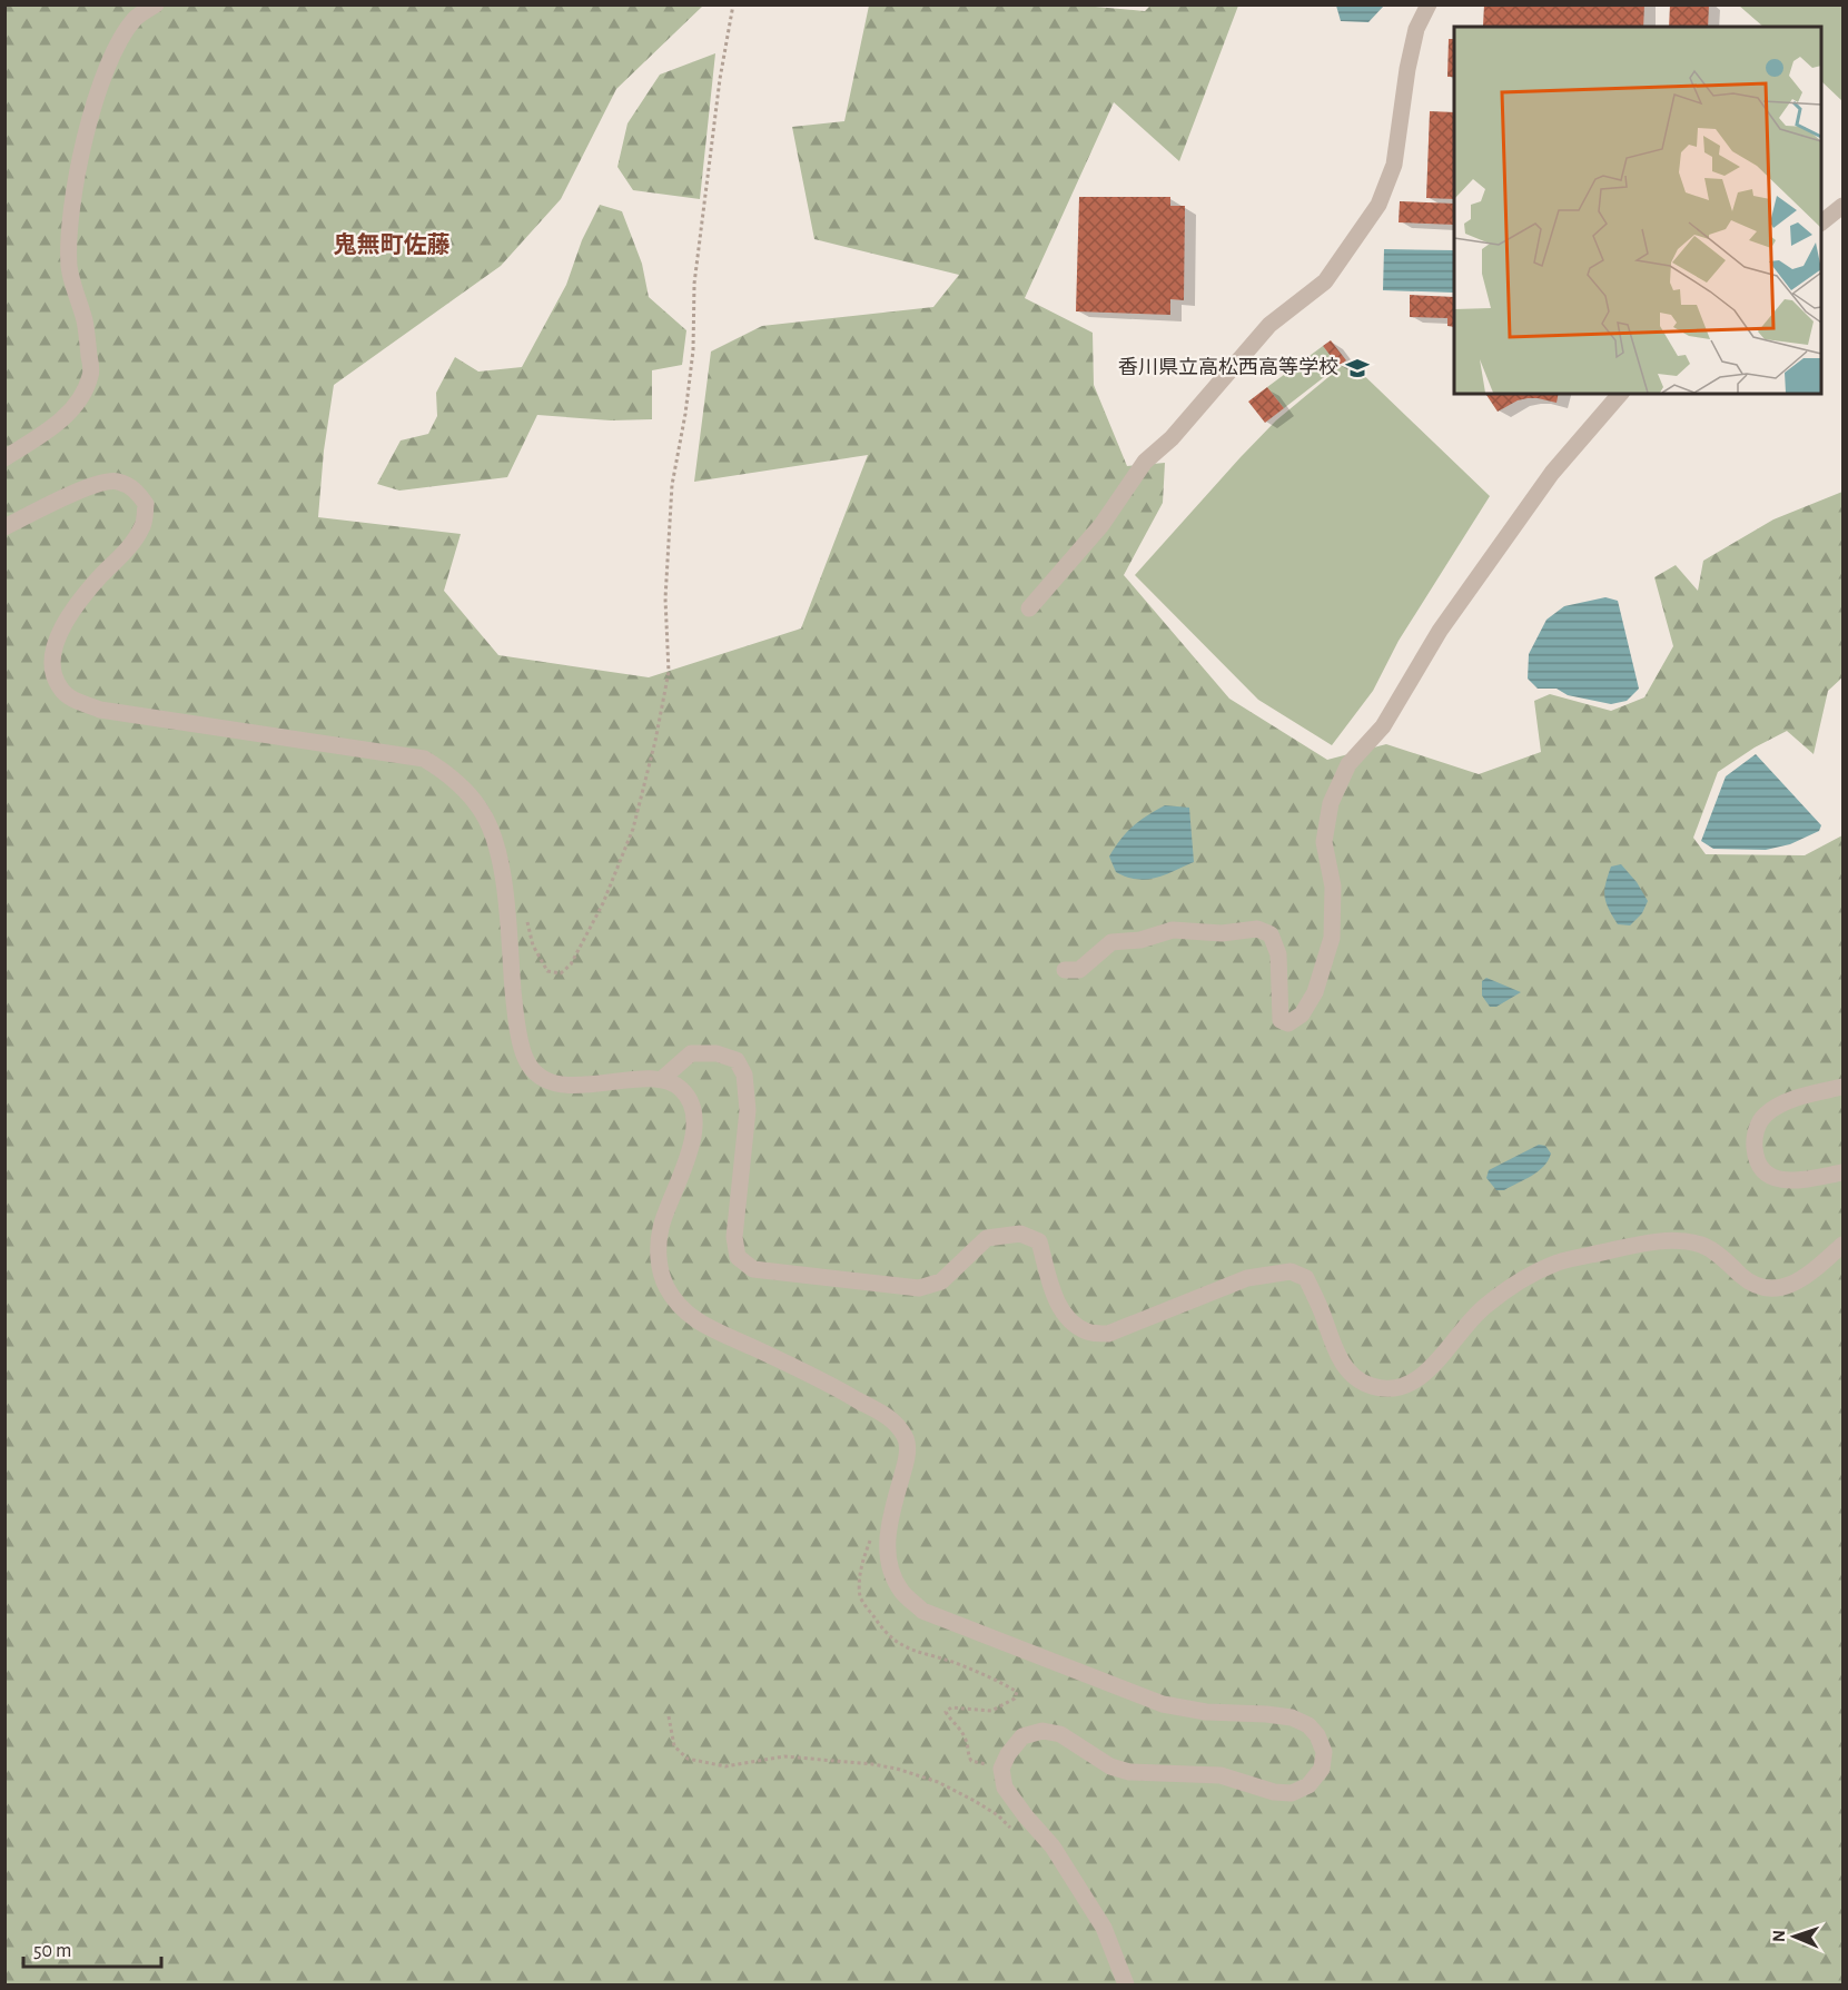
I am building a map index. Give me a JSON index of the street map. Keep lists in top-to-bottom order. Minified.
{"districts":["鬼無町佐藤"],"places":{"school or university":["香川県立高松西高等学校"]},"scale_bar":"50 m","north":"left"}
